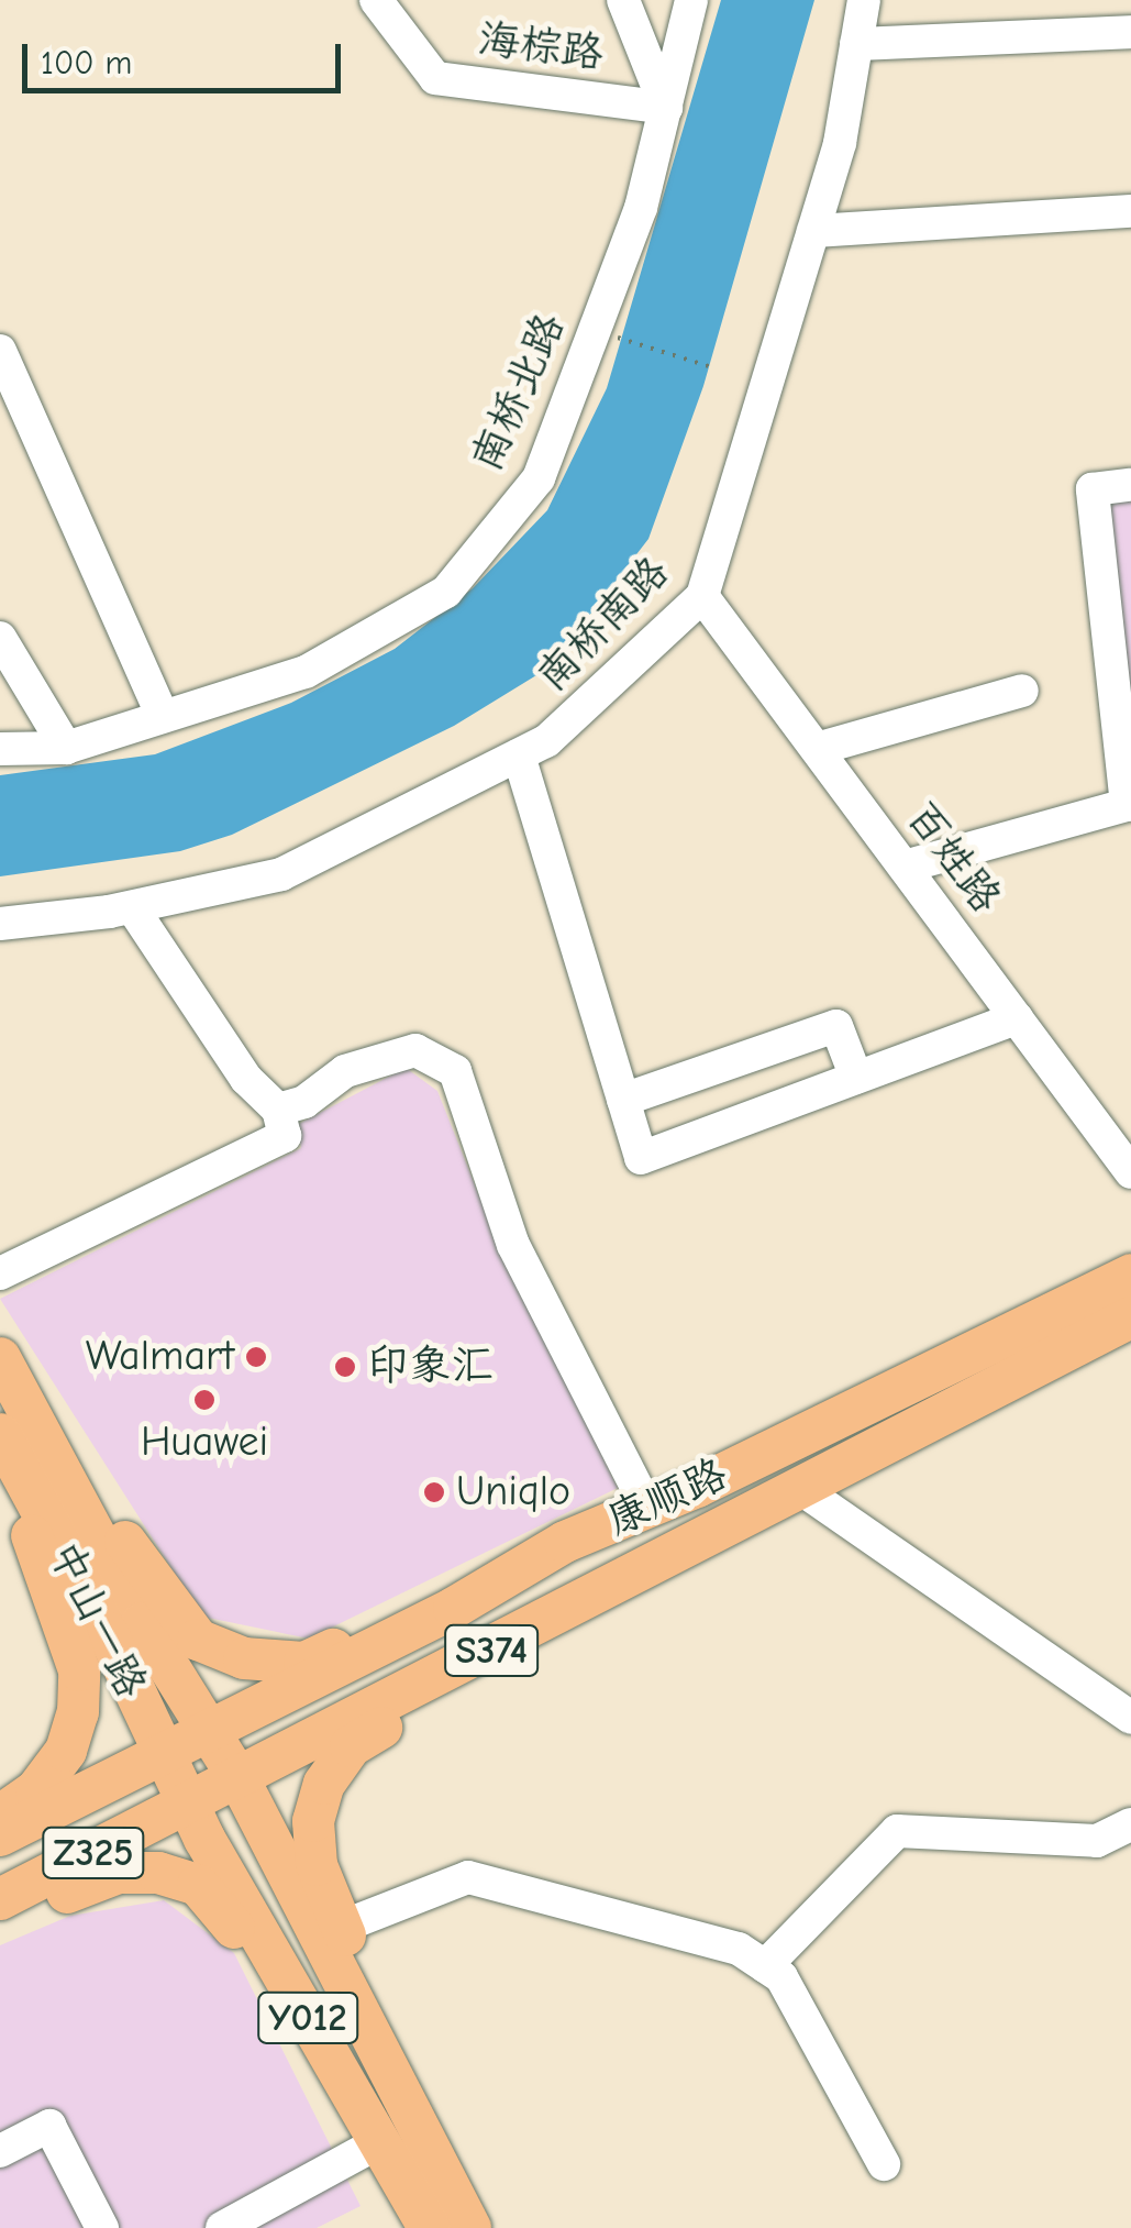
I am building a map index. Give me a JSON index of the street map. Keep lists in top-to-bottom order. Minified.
{"streets":{"main road":["康顺路","中山一路","S374","Z325","Y012"],"street":["海棕路","南桥北路","南桥南路","百姓路"]},"crossings":[["海棕路","南桥北路"],["南桥南路","百姓路"],["康顺路","中山一路"],["康顺路","S374"],["康顺路","Y012"],["中山一路","S374"],["中山一路","Z325"],["中山一路","Y012"],["S374","Z325"],["S374","Y012"],["Z325","Y012"]],"places":["Walmart","印象汇","Huawei","Uniqlo"],"scale_bar":"100 m"}
